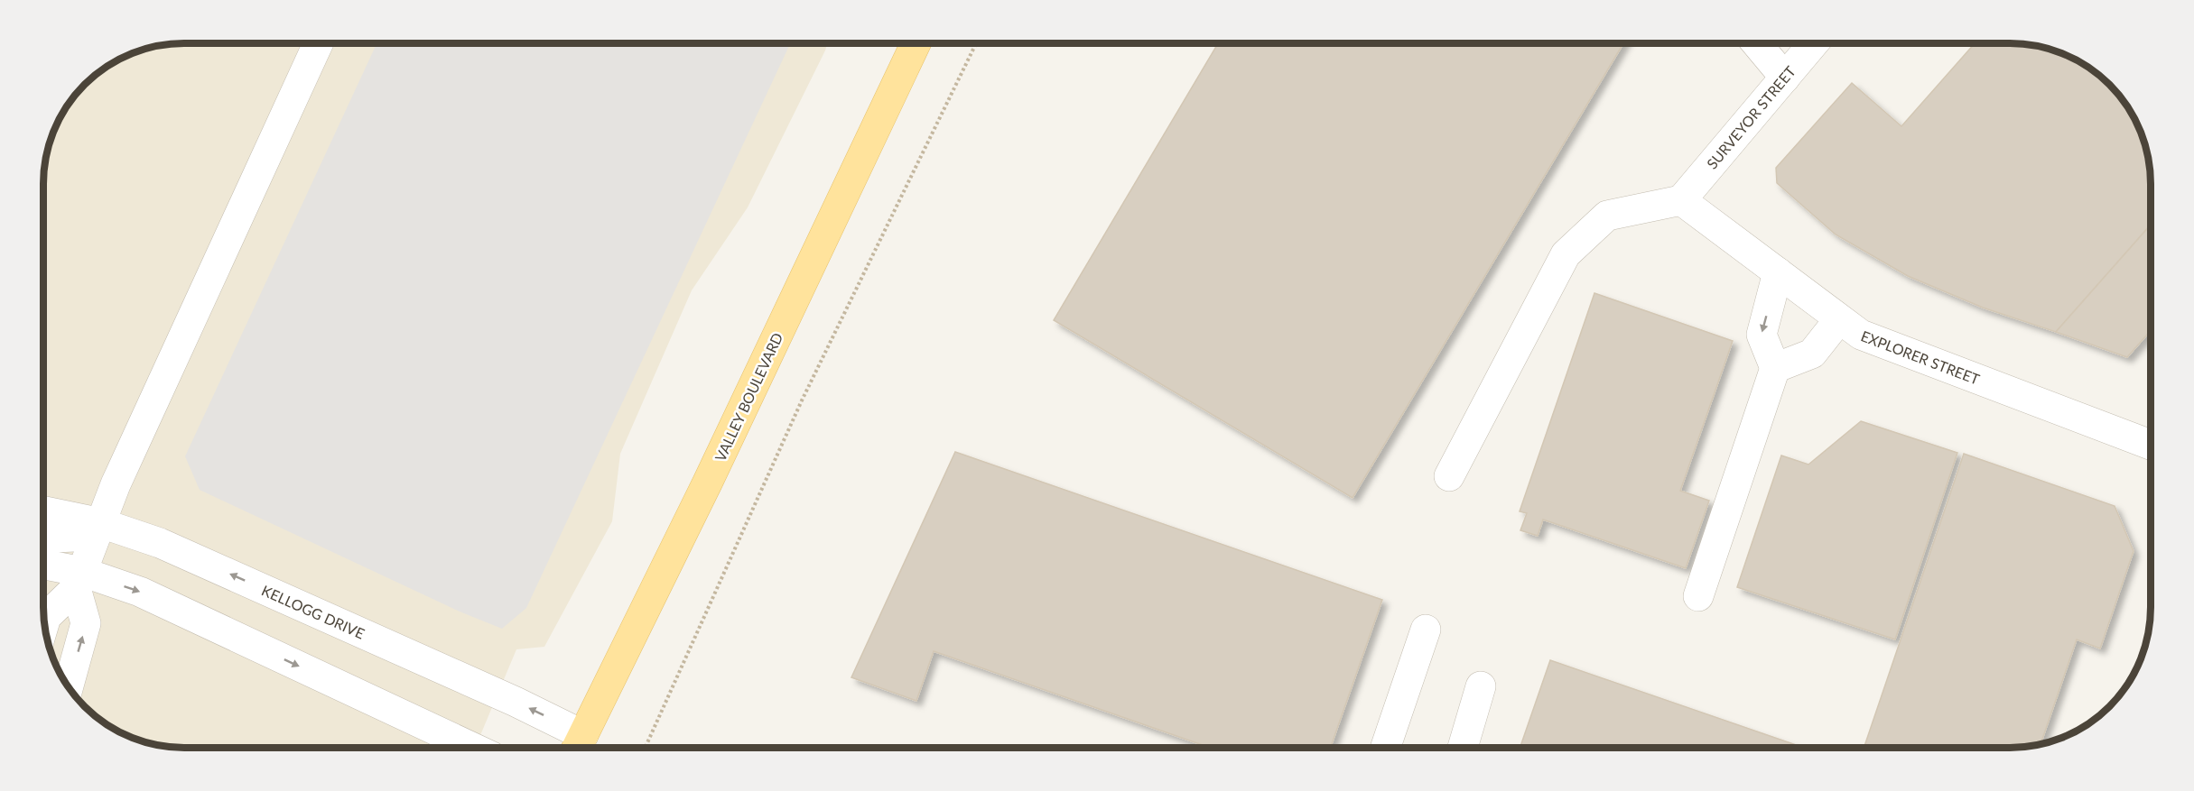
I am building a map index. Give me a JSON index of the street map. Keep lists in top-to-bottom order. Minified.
{"streets":{"main road":["VALLEY BOULEVARD"],"street":["SURVEYOR STREET","EXPLORER STREET","KELLOGG DRIVE"]},"crossings":[["SURVEYOR STREET","EXPLORER STREET"],["VALLEY BOULEVARD","KELLOGG DRIVE"]]}
